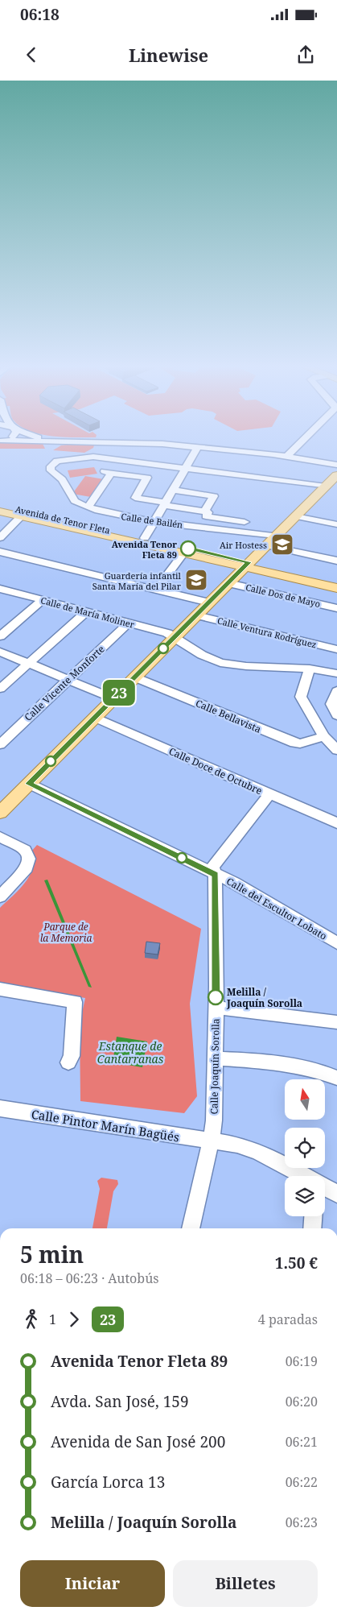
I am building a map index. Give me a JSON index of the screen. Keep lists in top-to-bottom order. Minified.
{"streets":{"main road":["Avenida de Tenor Fleta"],"street":["Calle de Bailén","Calle Dos de Mayo","Calle de María Moliner","Calle Ventura Rodríguez","Calle Vicente Monforte","Calle Bellavista","Calle Doce de Octubre","Calle del Escultor Lobato","Calle Joaquín Sorolla","Calle Pintor Marín Bagüés"]},"crossings":[["Calle de María Moliner","Calle Vicente Monforte"],["Calle Doce de Octubre","Calle Joaquín Sorolla"],["Calle del Escultor Lobato","Calle Joaquín Sorolla"],["Calle Joaquín Sorolla","Calle Pintor Marín Bagüés"]],"water":["Estanque de Cantarranas"],"parks":["Parque de la Memoria"],"places":{"school or university":["Air Hostess","Guardería infantil Santa María del Pilar"],"other":["Avenida Tenor Fleta 89","Melilla / Joaquín Sorolla"]},"lines":["bus line 23"],"north":"top","page":{"status":"06:18","header":"Linewise","on_map":"23","heading":["5 min","06:18 – 06:23 · Autobús","1.50 €"],"legs":["1","23","4 paradas"],"list":[{"name":"Avenida Tenor Fleta 89","value":"06:19"},{"name":"Avda. San José, 159","value":"06:20"},{"name":"Avenida de San José 200","value":"06:21"},{"name":"García Lorca 13","value":"06:22"},{"name":"Melilla / Joaquín Sorolla","value":"06:23"}],"buttons":["Iniciar","Billetes"]}}
